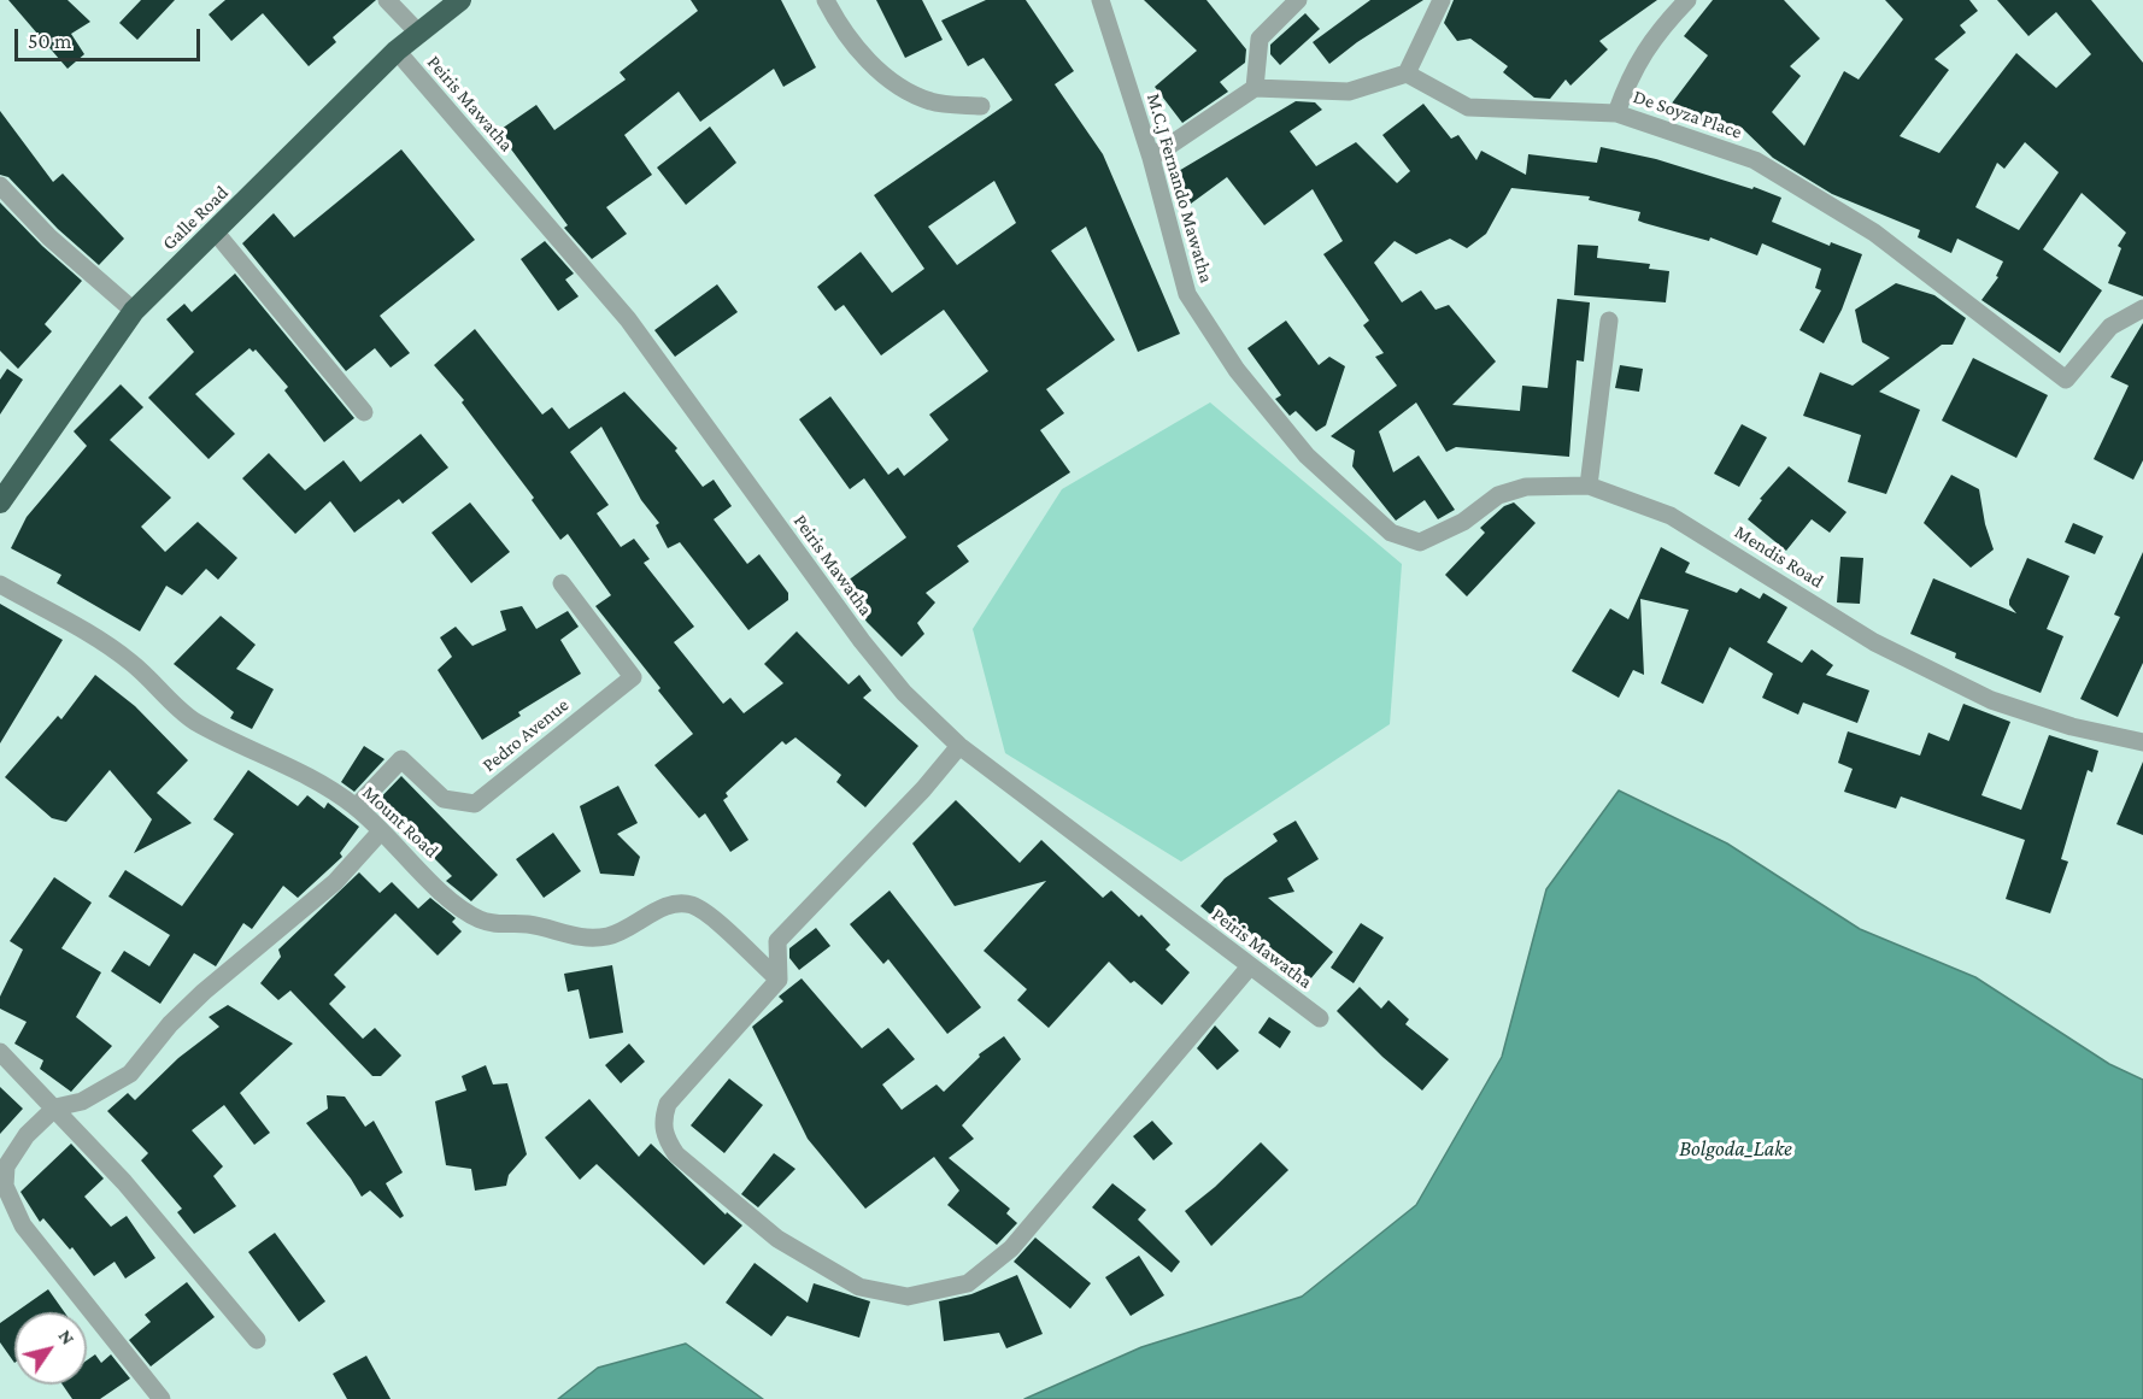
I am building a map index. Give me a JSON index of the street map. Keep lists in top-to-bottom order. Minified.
{"streets":{"highway":["Galle Road"],"street":["Peiris Mawatha","De Soyza Place","M.C.J Fernando Mawatha","Mendis Road","Pedro Avenue","Mount Road"]},"crossings":[["Peiris Mawatha","Galle Road"],["M.C.J Fernando Mawatha","Mendis Road"],["Pedro Avenue","Mount Road"]],"water":["Bolgoda_Lake"],"scale_bar":"50 m","north":"top right"}
